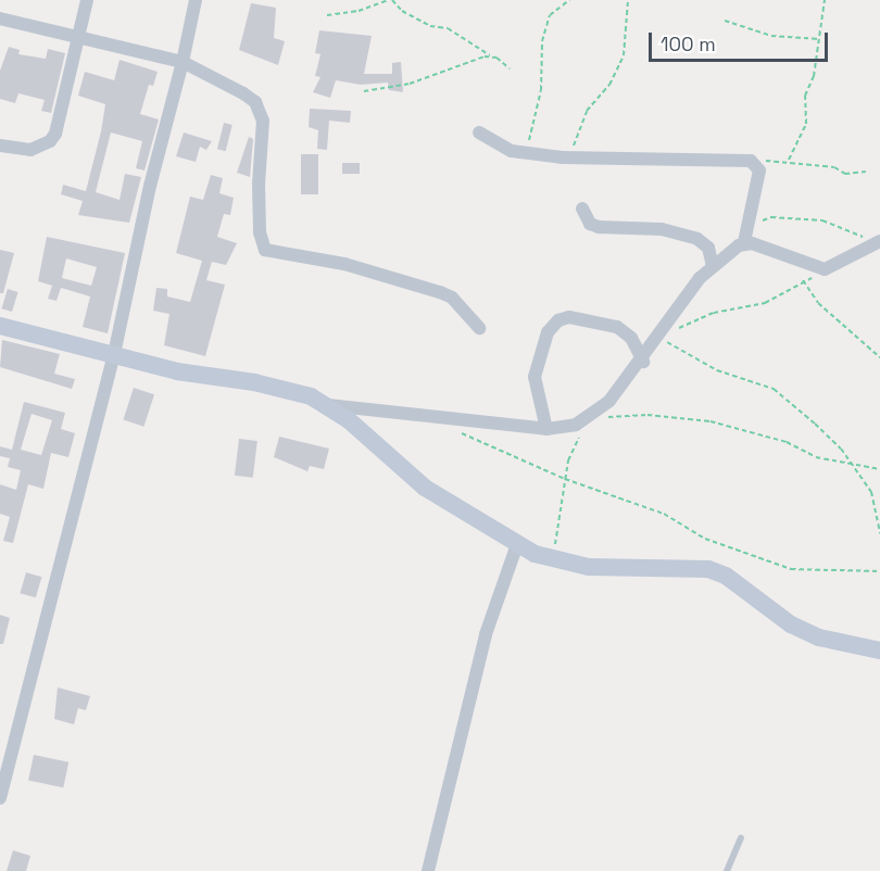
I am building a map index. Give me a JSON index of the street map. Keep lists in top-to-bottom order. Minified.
{"scale_bar":"100 m"}
